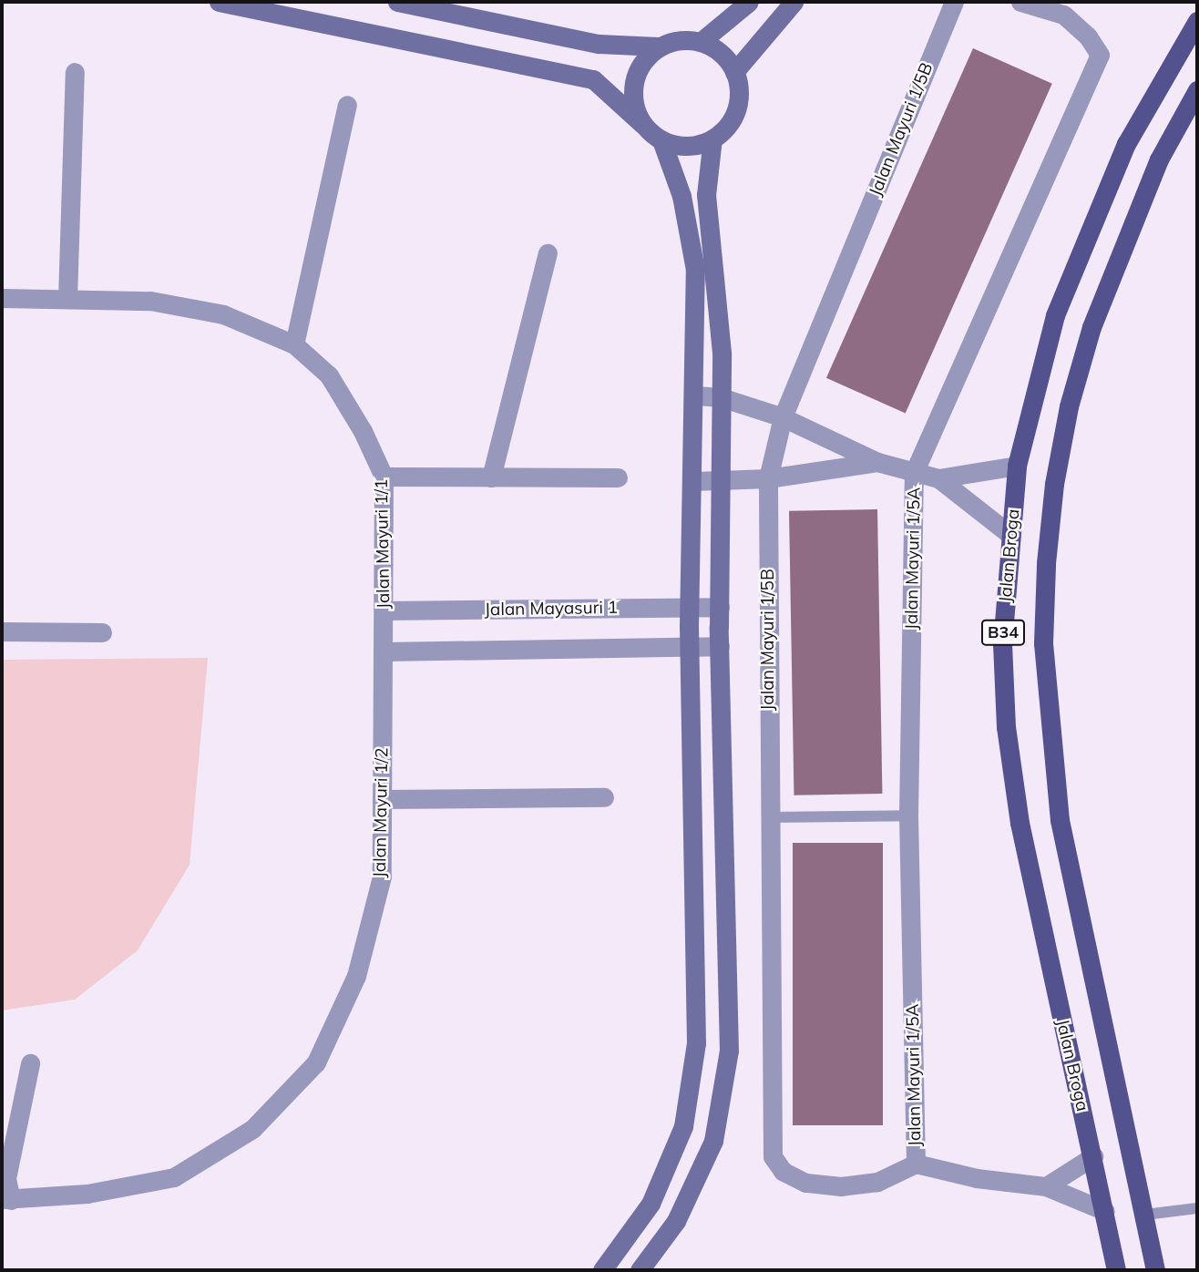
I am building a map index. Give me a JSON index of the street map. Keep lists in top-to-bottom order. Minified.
{"streets":{"main road":["Jalan Broga","B34"],"street":["Jalan Mayuri 1/5B","Jalan Mayuri 1/1","Jalan Mayuri 1/5A","Jalan Mayasuri 1","Jalan Mayuri 1/2"]},"crossings":[["Jalan Mayuri 1/5B","Jalan Mayuri 1/5A"],["Jalan Mayuri 1/1","Jalan Mayasuri 1"],["Jalan Mayuri 1/1","Jalan Mayuri 1/2"]]}
